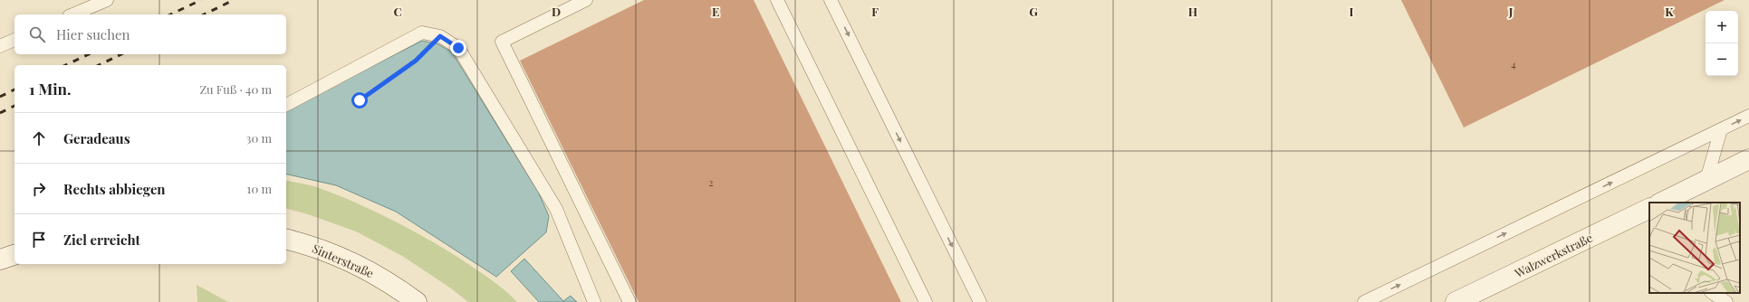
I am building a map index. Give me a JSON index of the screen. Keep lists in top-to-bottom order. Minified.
{"streets":{"street":["Walzwerkstraße","Sinterstraße"]},"house_numbers":["4","2"],"page":{"map_buttons":["+","−"],"search":"Hier suchen","heading":["1 Min.","Zu Fuß · 40 m"],"list":[["Geradeaus","30 m"],["Rechts abbiegen","10 m"],"Ziel erreicht"]},"grid":{"columns":["C","D","E","F","G","H","I","J","K"]}}
